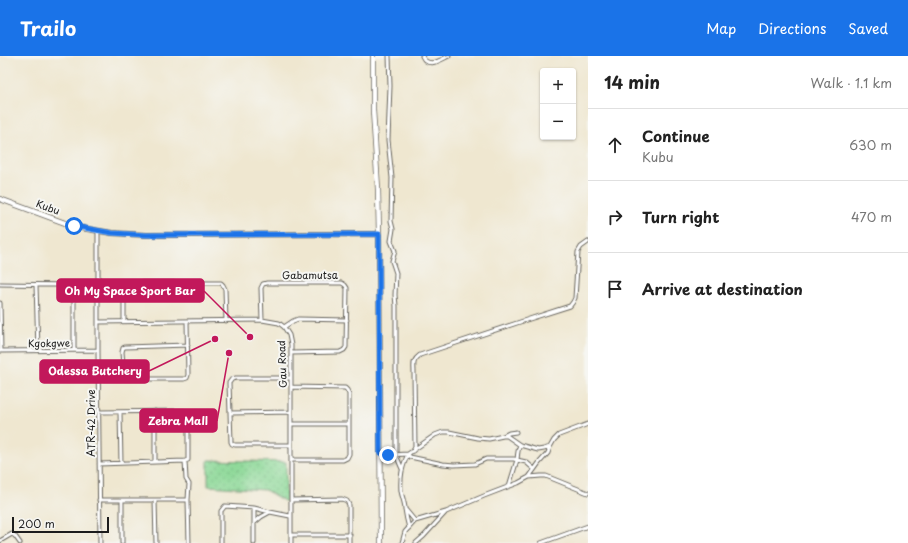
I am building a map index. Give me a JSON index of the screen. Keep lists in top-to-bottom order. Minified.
{"streets":{"main road":["Kubu"],"street":["Gabamutsa","Kgokgwe","Gau Road","ATR-42 Drive"]},"crossings":[["Kubu","ATR-42 Drive"],["Gabamutsa","Gau Road"],["Kgokgwe","ATR-42 Drive"],["Gau Road","ATR-42 Drive"]],"places":["Oh My Space Sport Bar","Odessa Butchery","Zebra Mall"],"scale_bar":"200 m","page":{"header":"Trailo","nav":["Map","Directions","Saved"],"heading":["14 min","Walk · 1.1 km"],"map_buttons":["+","−"],"list":[["Continue","Kubu","630 m"],["Turn right","470 m"],"Arrive at destination"],"scale":"200 m"}}
